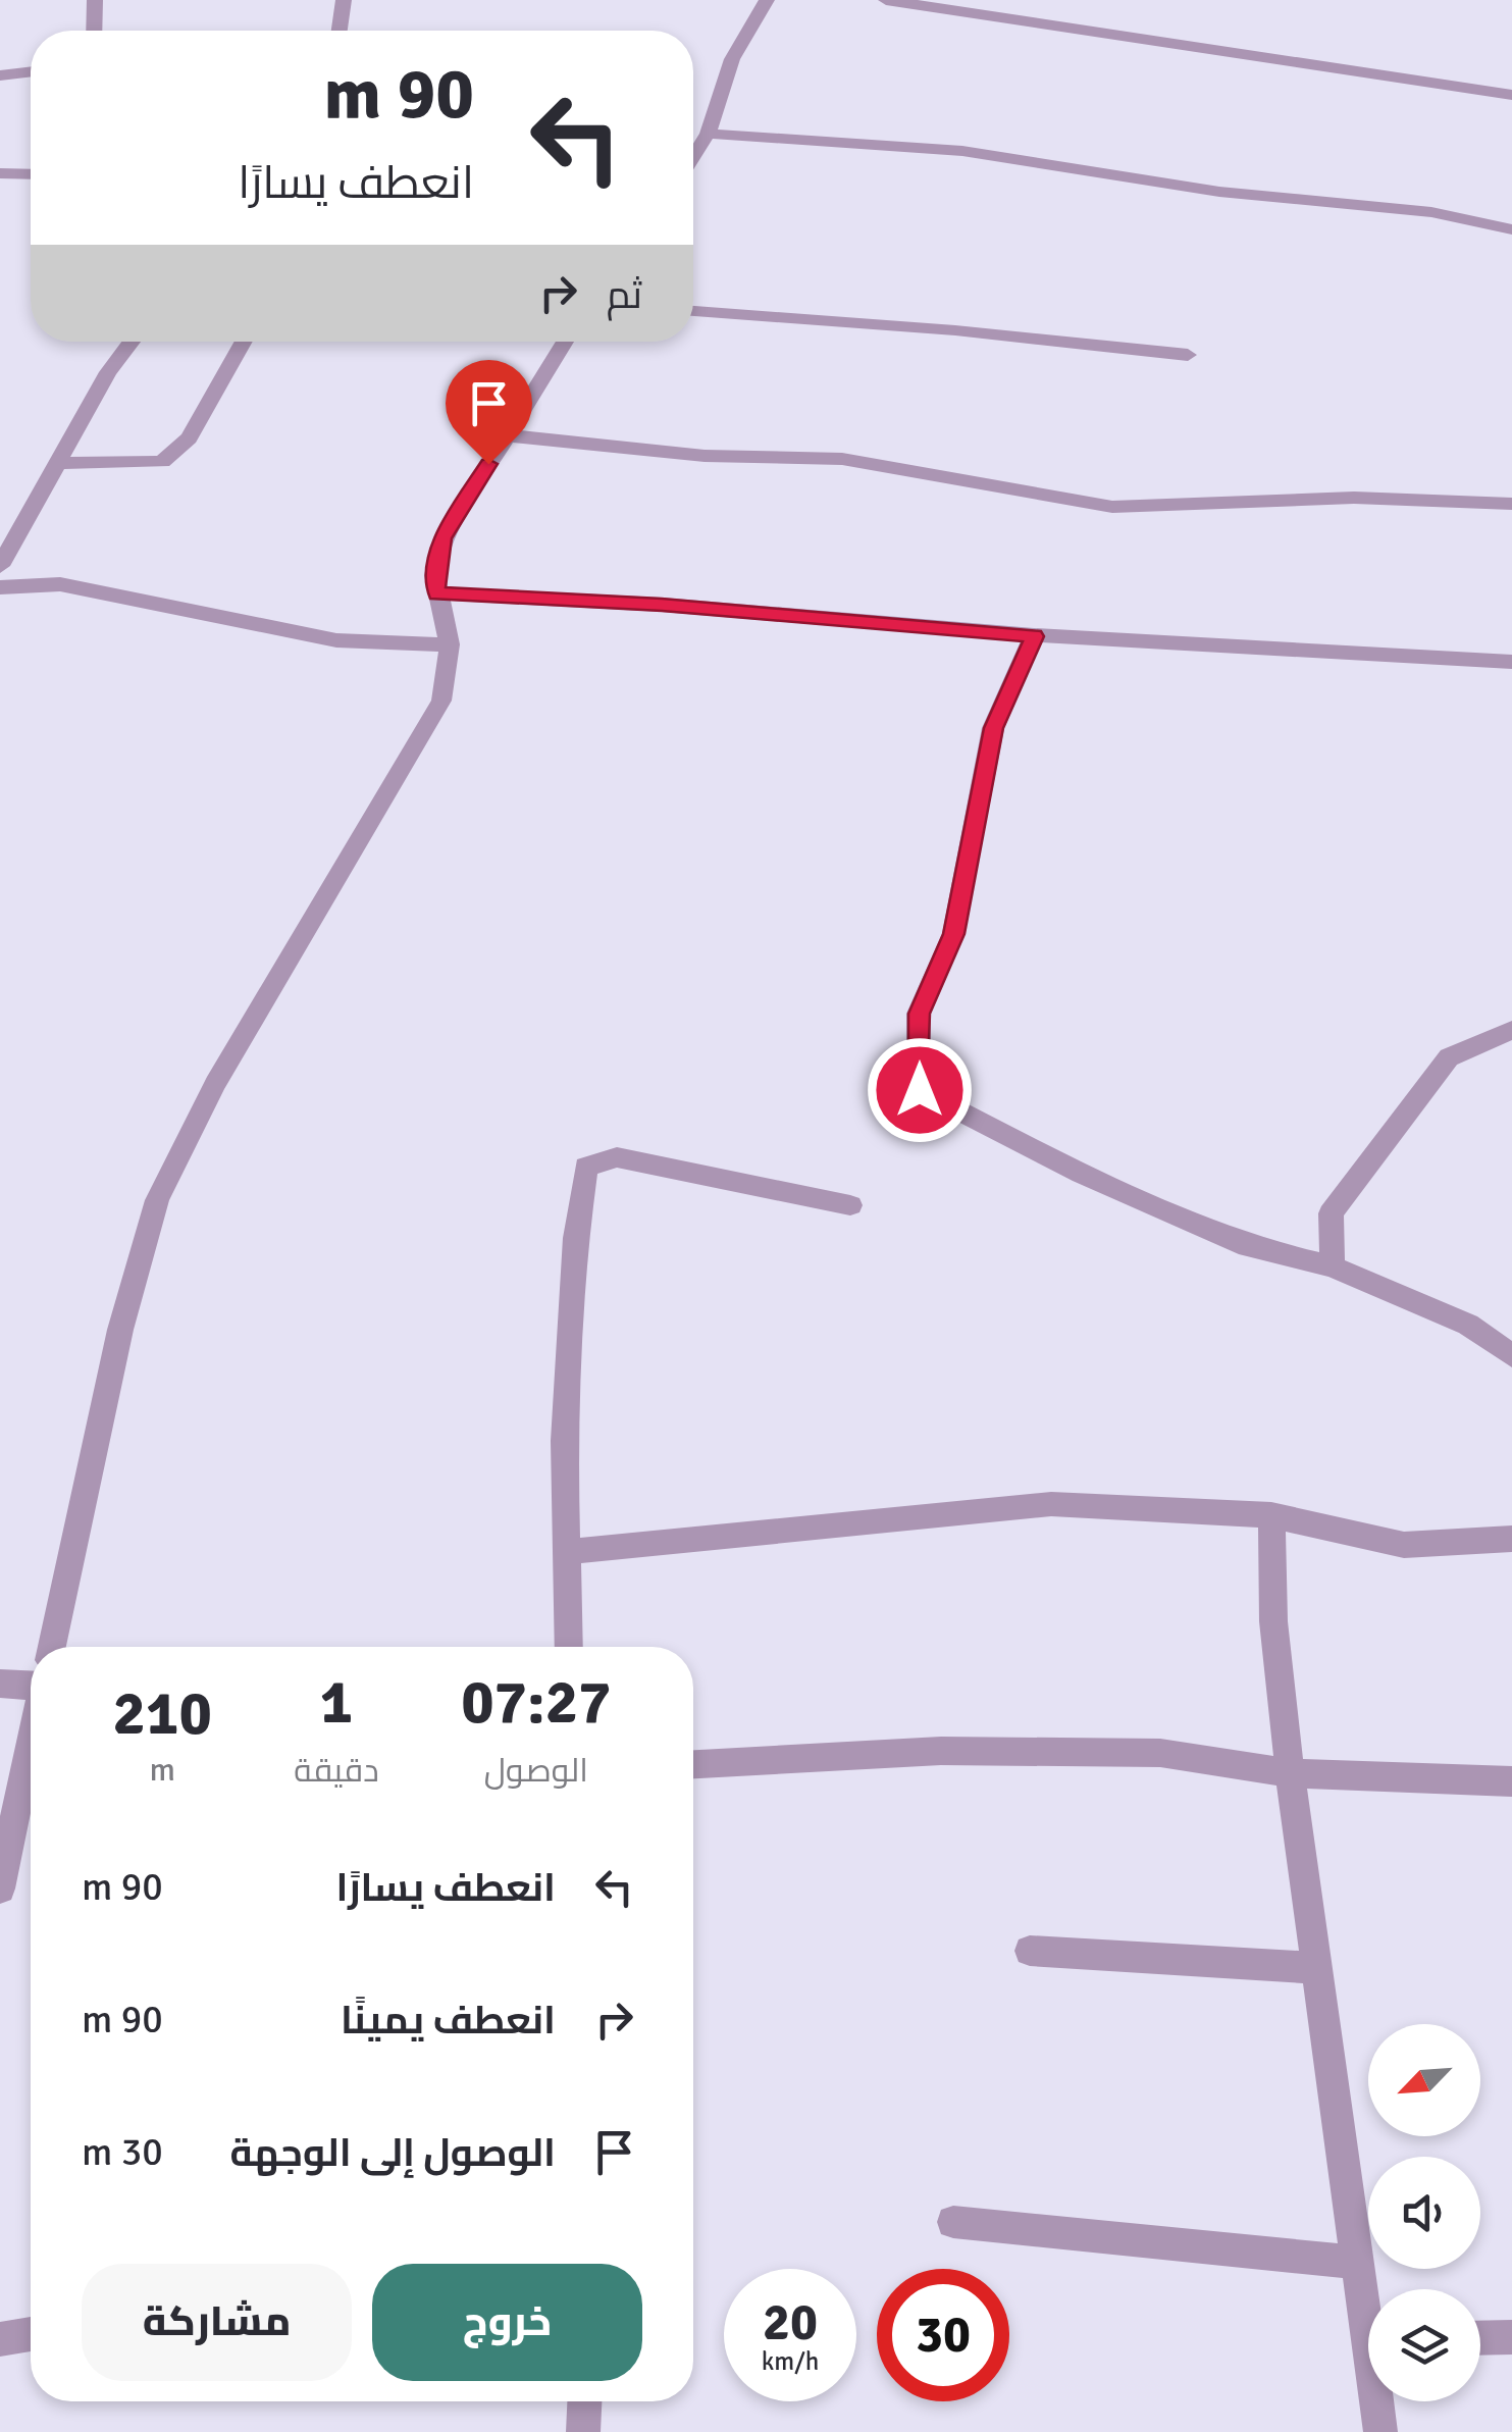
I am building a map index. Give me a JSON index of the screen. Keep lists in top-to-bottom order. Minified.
{"north":"bottom left","page":{"turn":["90 m","انعطف يسارًا"],"then":"ثم","eta":["07:27","الوصول","1","دقيقة","210","m"],"list":[{"name":"انعطف يسارًا","value":"90 m"},{"name":"انعطف يمينًا","value":"90 m"},{"name":"الوصول إلى الوجهة","value":"30 m"}],"buttons":["خروج","مشاركة"],"speed":"20 km/h","limit":"30"}}
